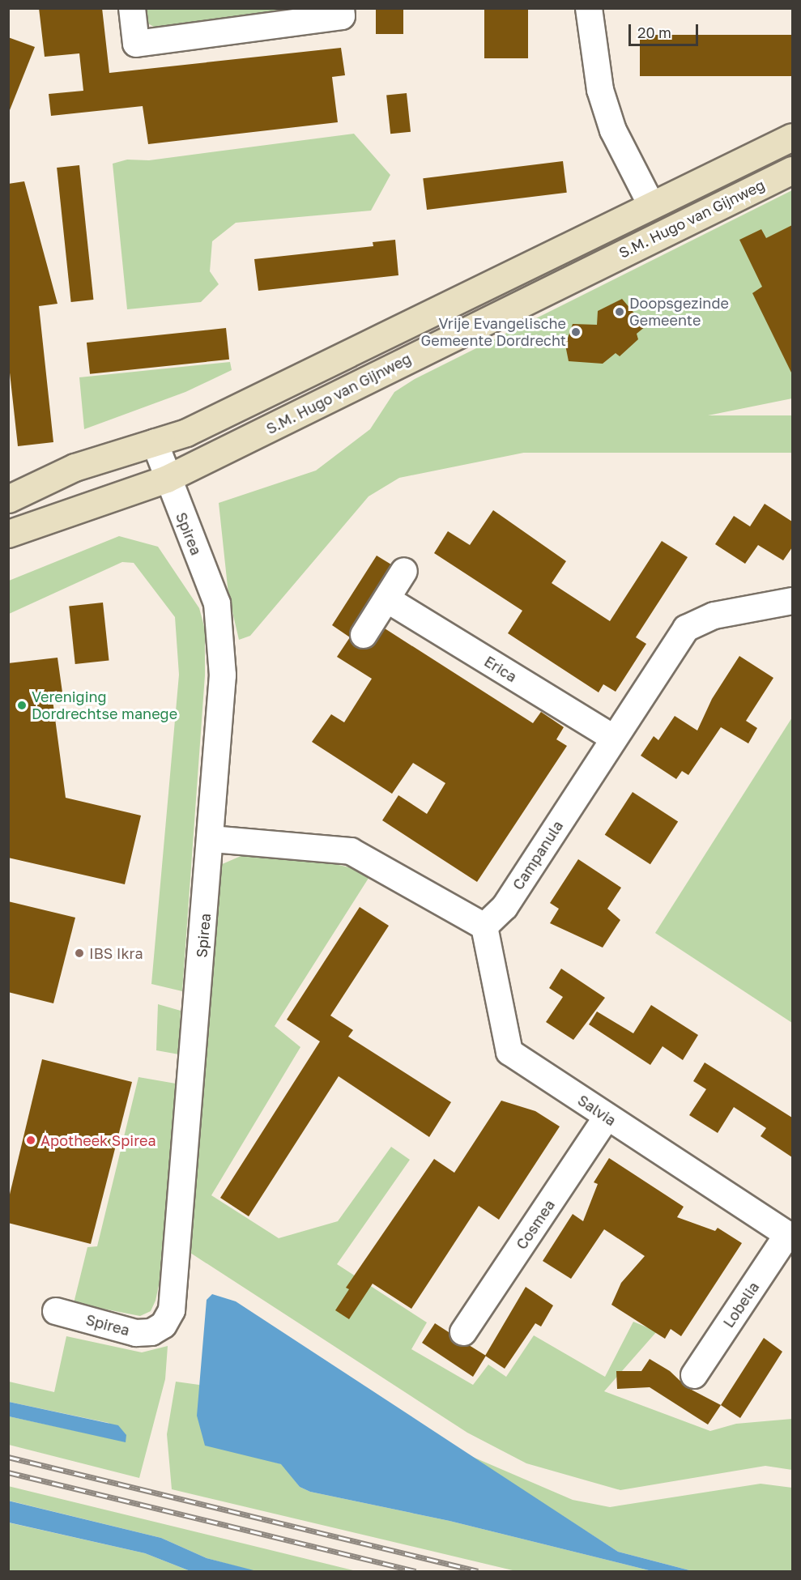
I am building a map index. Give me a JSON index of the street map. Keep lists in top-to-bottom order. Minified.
{"streets":{"street":["S.M. Hugo van Gijnweg","Spirea","Erica","Campanula","Salvia","Cosmea","Lobelia"]},"crossings":[["S.M. Hugo van Gijnweg","Spirea"],["Erica","Campanula"],["Campanula","Salvia"],["Salvia","Cosmea"],["Salvia","Lobelia"]],"places":["Doopsgezinde Gemeente","Vrije Evangelische Gemeente Dordrecht","Vereniging Dordrechtse manege","IBS Ikra","Apotheek Spirea"],"scale_bar":"20 m"}
